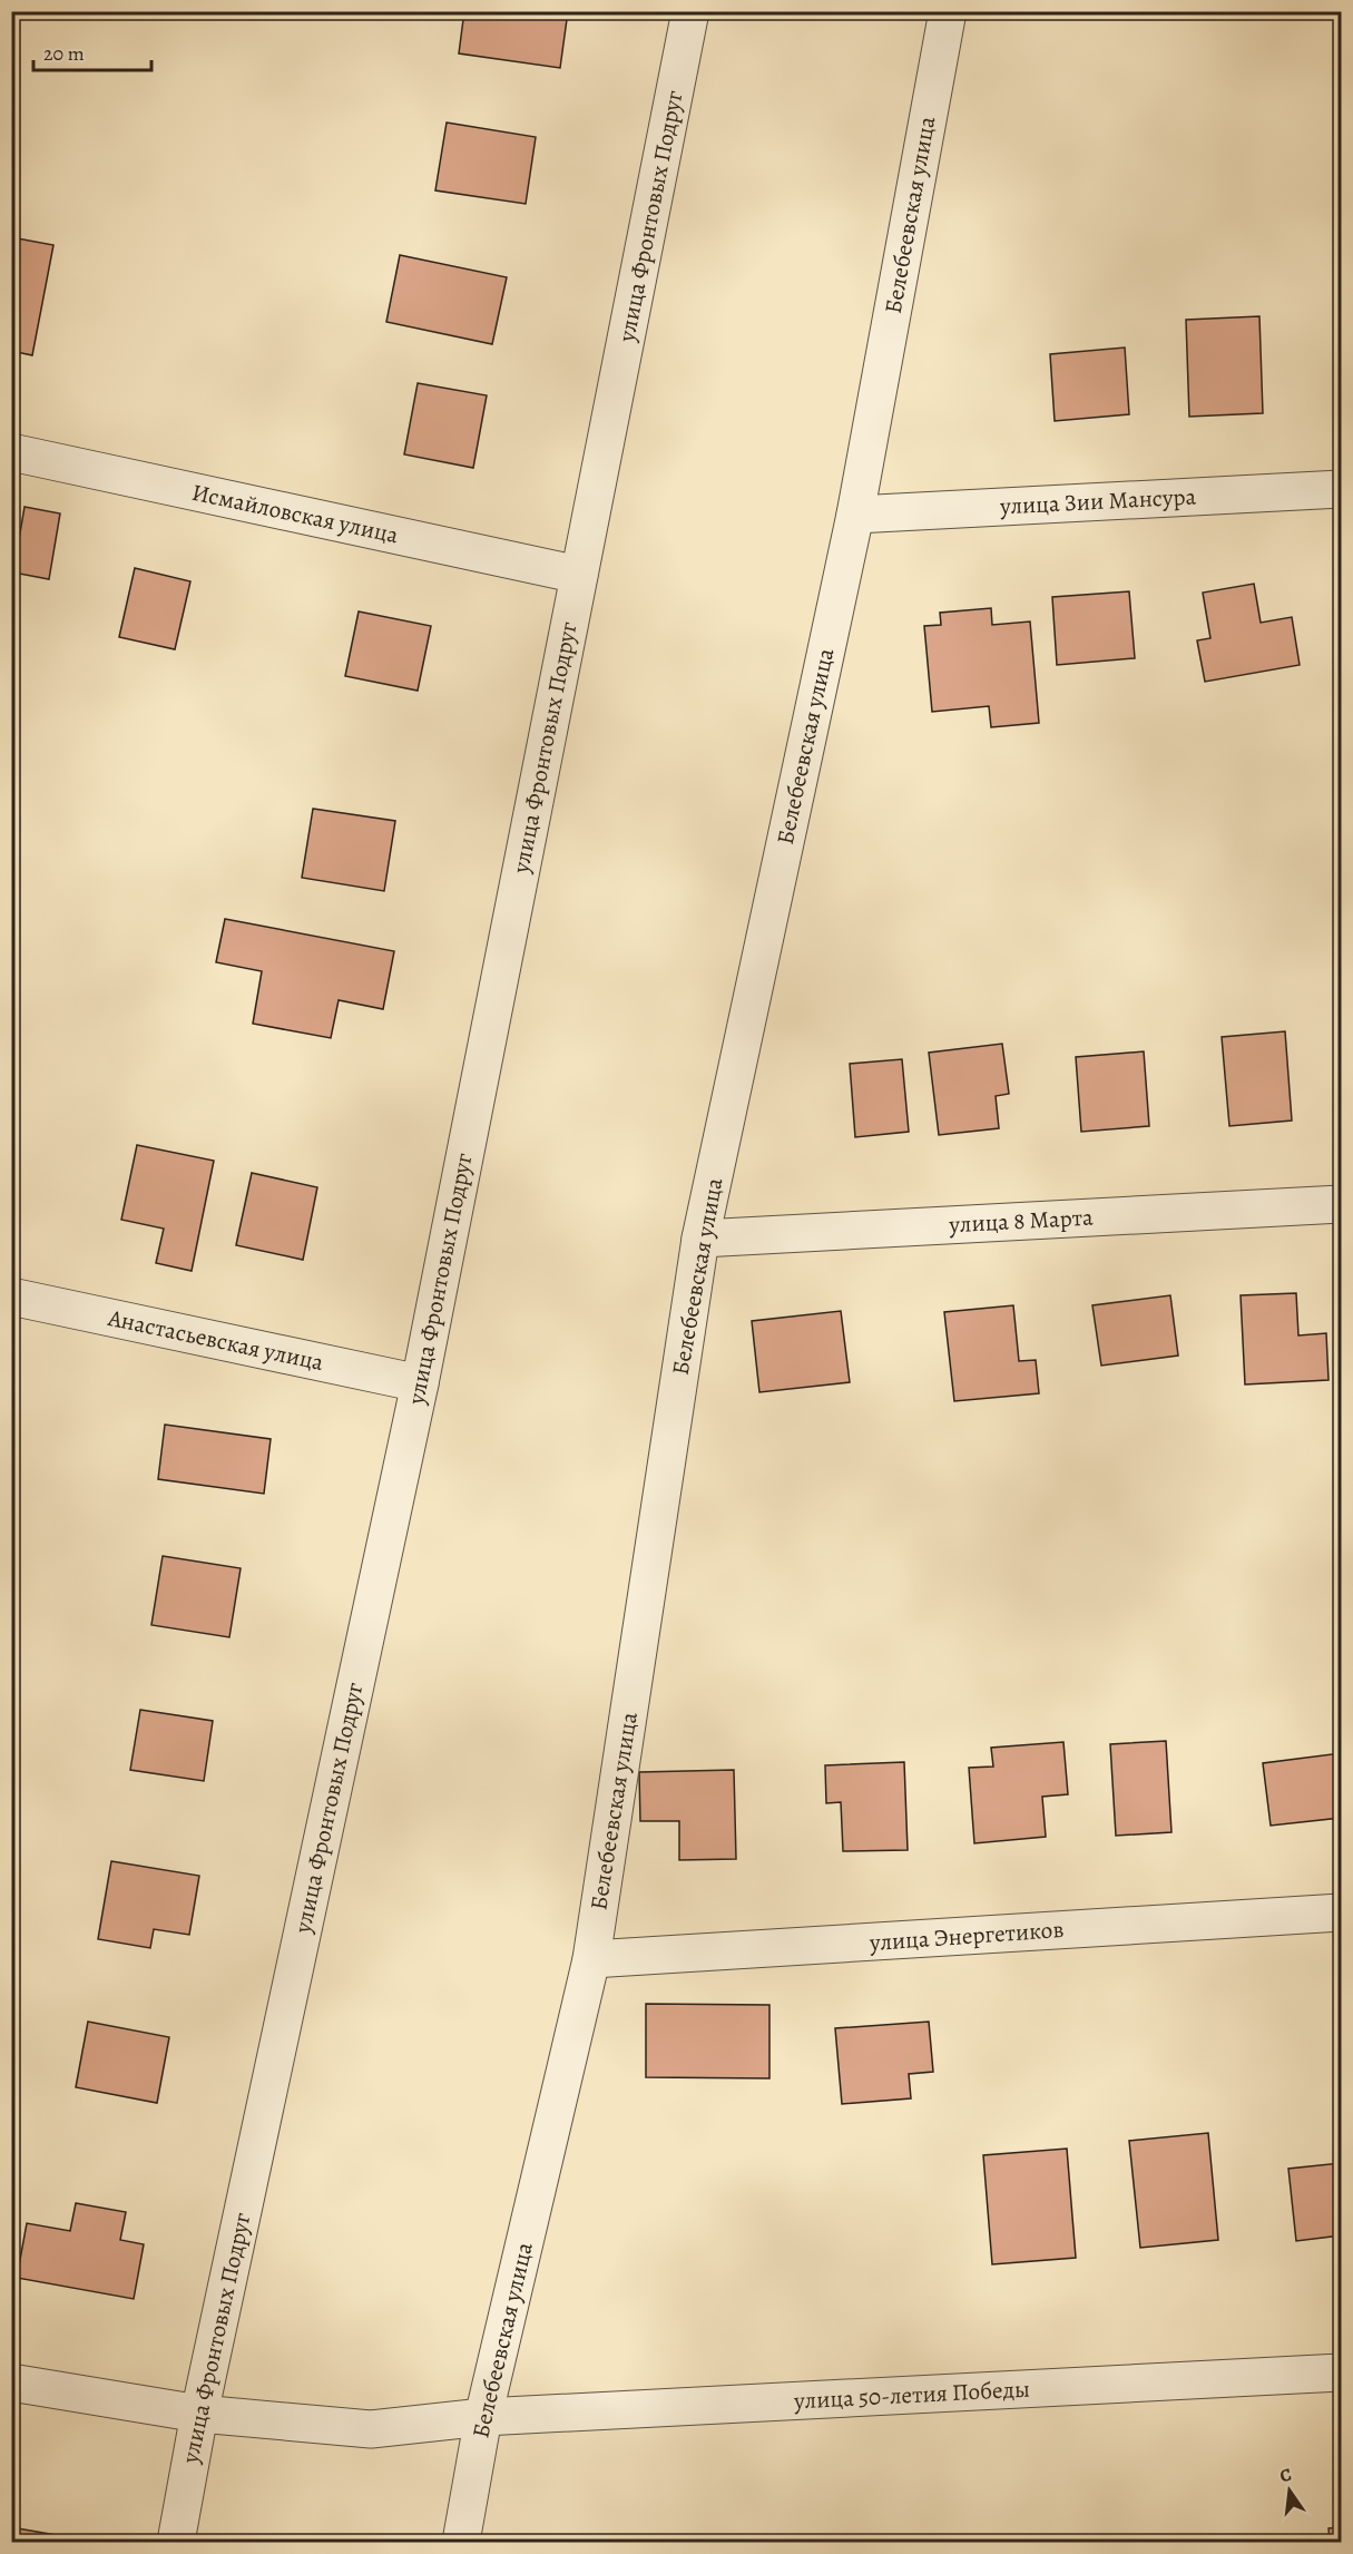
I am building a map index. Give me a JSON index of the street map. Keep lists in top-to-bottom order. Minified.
{"streets":{"street":["Белебеевская улица","улица Фронтовых Подруг","улица Зии Мансура","Исмайловская улица","улица 8 Марта","Анастасьевская улица","улица Энергетиков","улица 50-летия Победы"]},"crossings":[["Белебеевская улица","улица Зии Мансура"],["Белебеевская улица","улица 8 Марта"],["Белебеевская улица","улица Энергетиков"],["Белебеевская улица","улица 50-летия Победы"],["улица Фронтовых Подруг","Исмайловская улица"],["улица Фронтовых Подруг","Анастасьевская улица"],["улица Фронтовых Подруг","улица 50-летия Победы"]],"scale_bar":"20 m","north":"top"}
